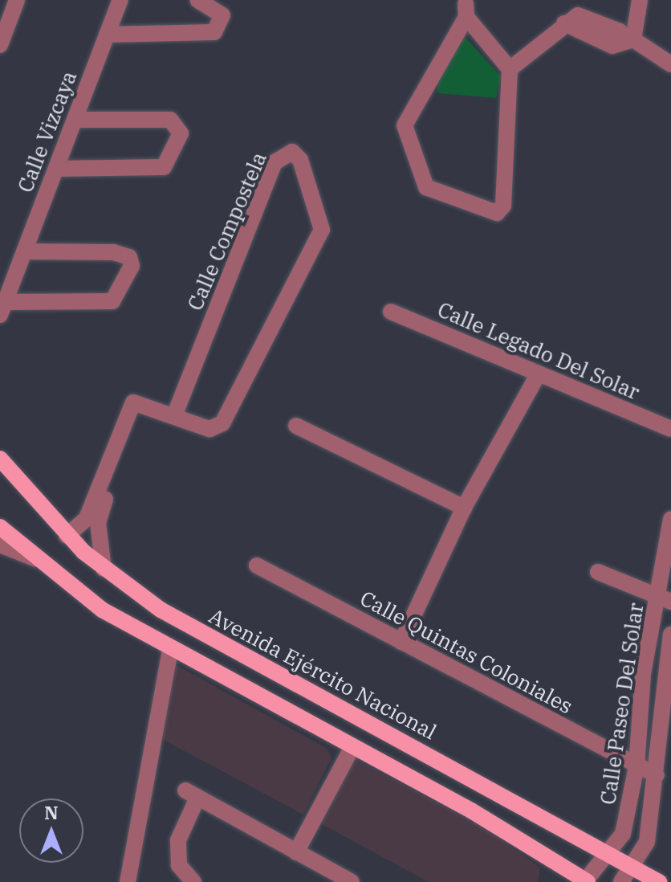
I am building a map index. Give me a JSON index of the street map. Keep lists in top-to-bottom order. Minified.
{"streets":{"main road":["Avenida Ejército Nacional"],"street":["Calle Vizcaya","Calle Compostela","Calle Legado Del Solar","Calle Quintas Coloniales","Calle Paseo Del Solar"]},"crossings":[["Calle Quintas Coloniales","Calle Paseo Del Solar"],["Avenida Ejército Nacional","Calle Paseo Del Solar"]],"north":"top"}
